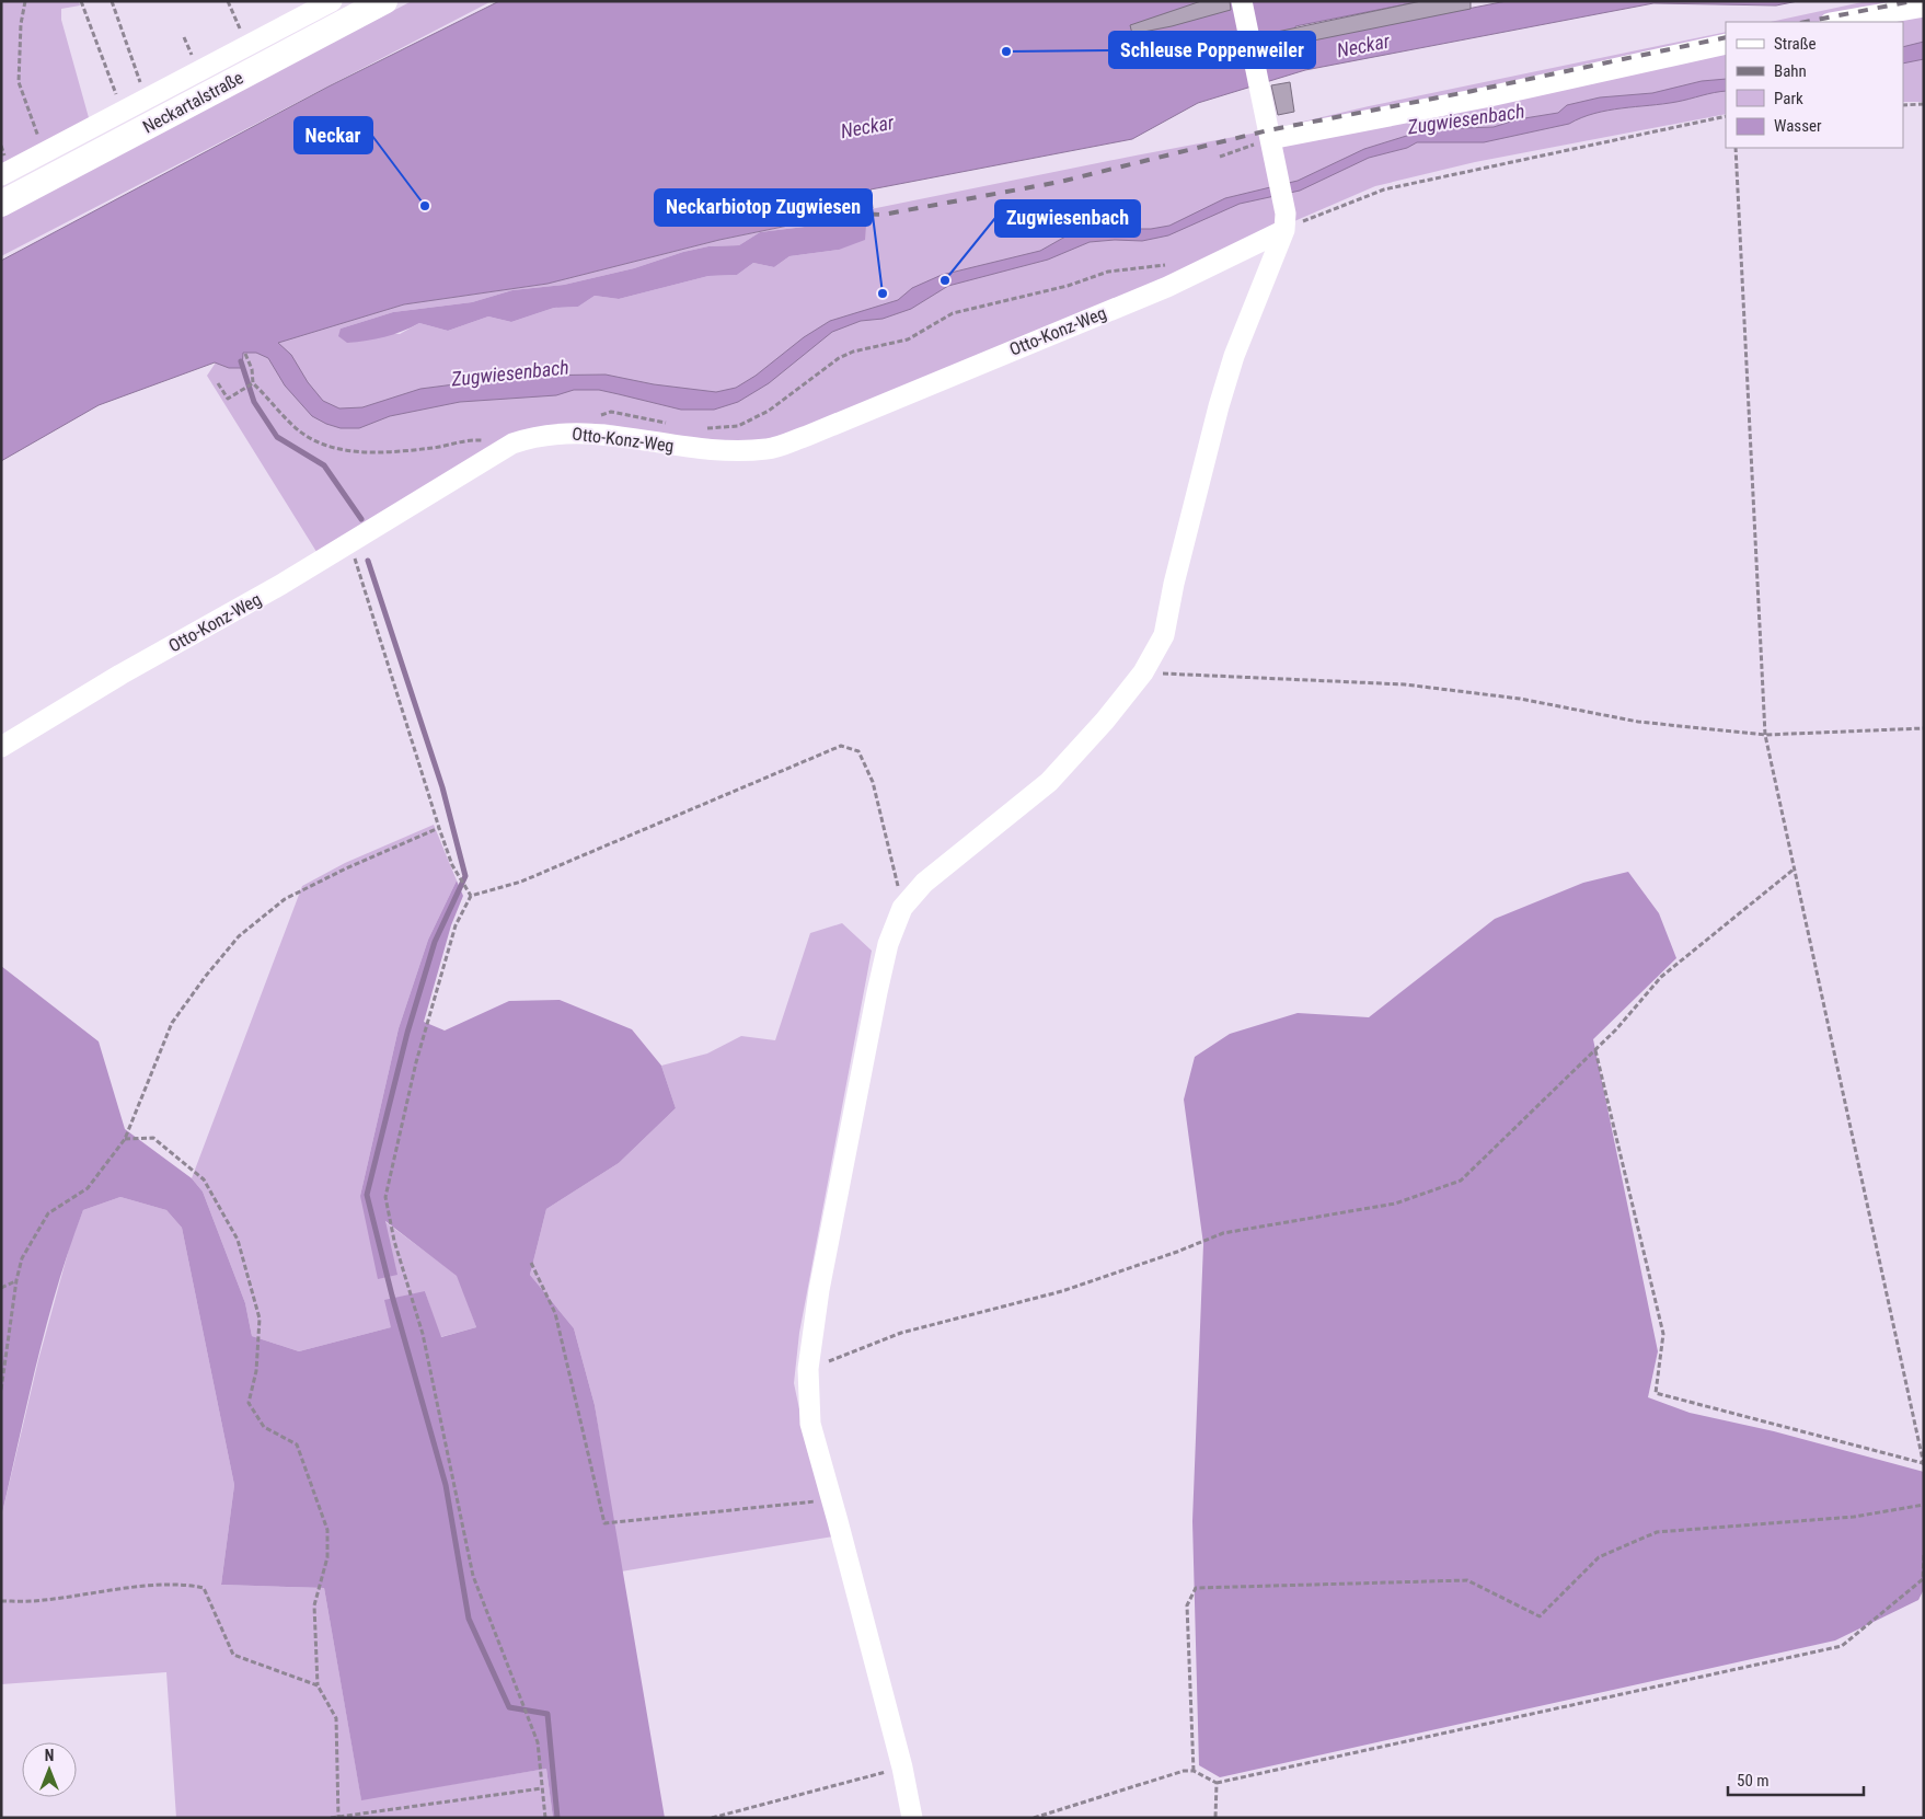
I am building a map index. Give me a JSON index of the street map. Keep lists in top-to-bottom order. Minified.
{"streets":{"main road":["Neckartalstraße"],"lane":["Otto-Konz-Weg"]},"water":["Neckar","Zugwiesenbach"],"places":["Schleuse Poppenweiler","Neckar","Zugwiesenbach","Neckarbiotop Zugwiesen"],"legend":["Straße","Bahn","Park","Wasser"],"scale_bar":"50 m","north":"top"}
